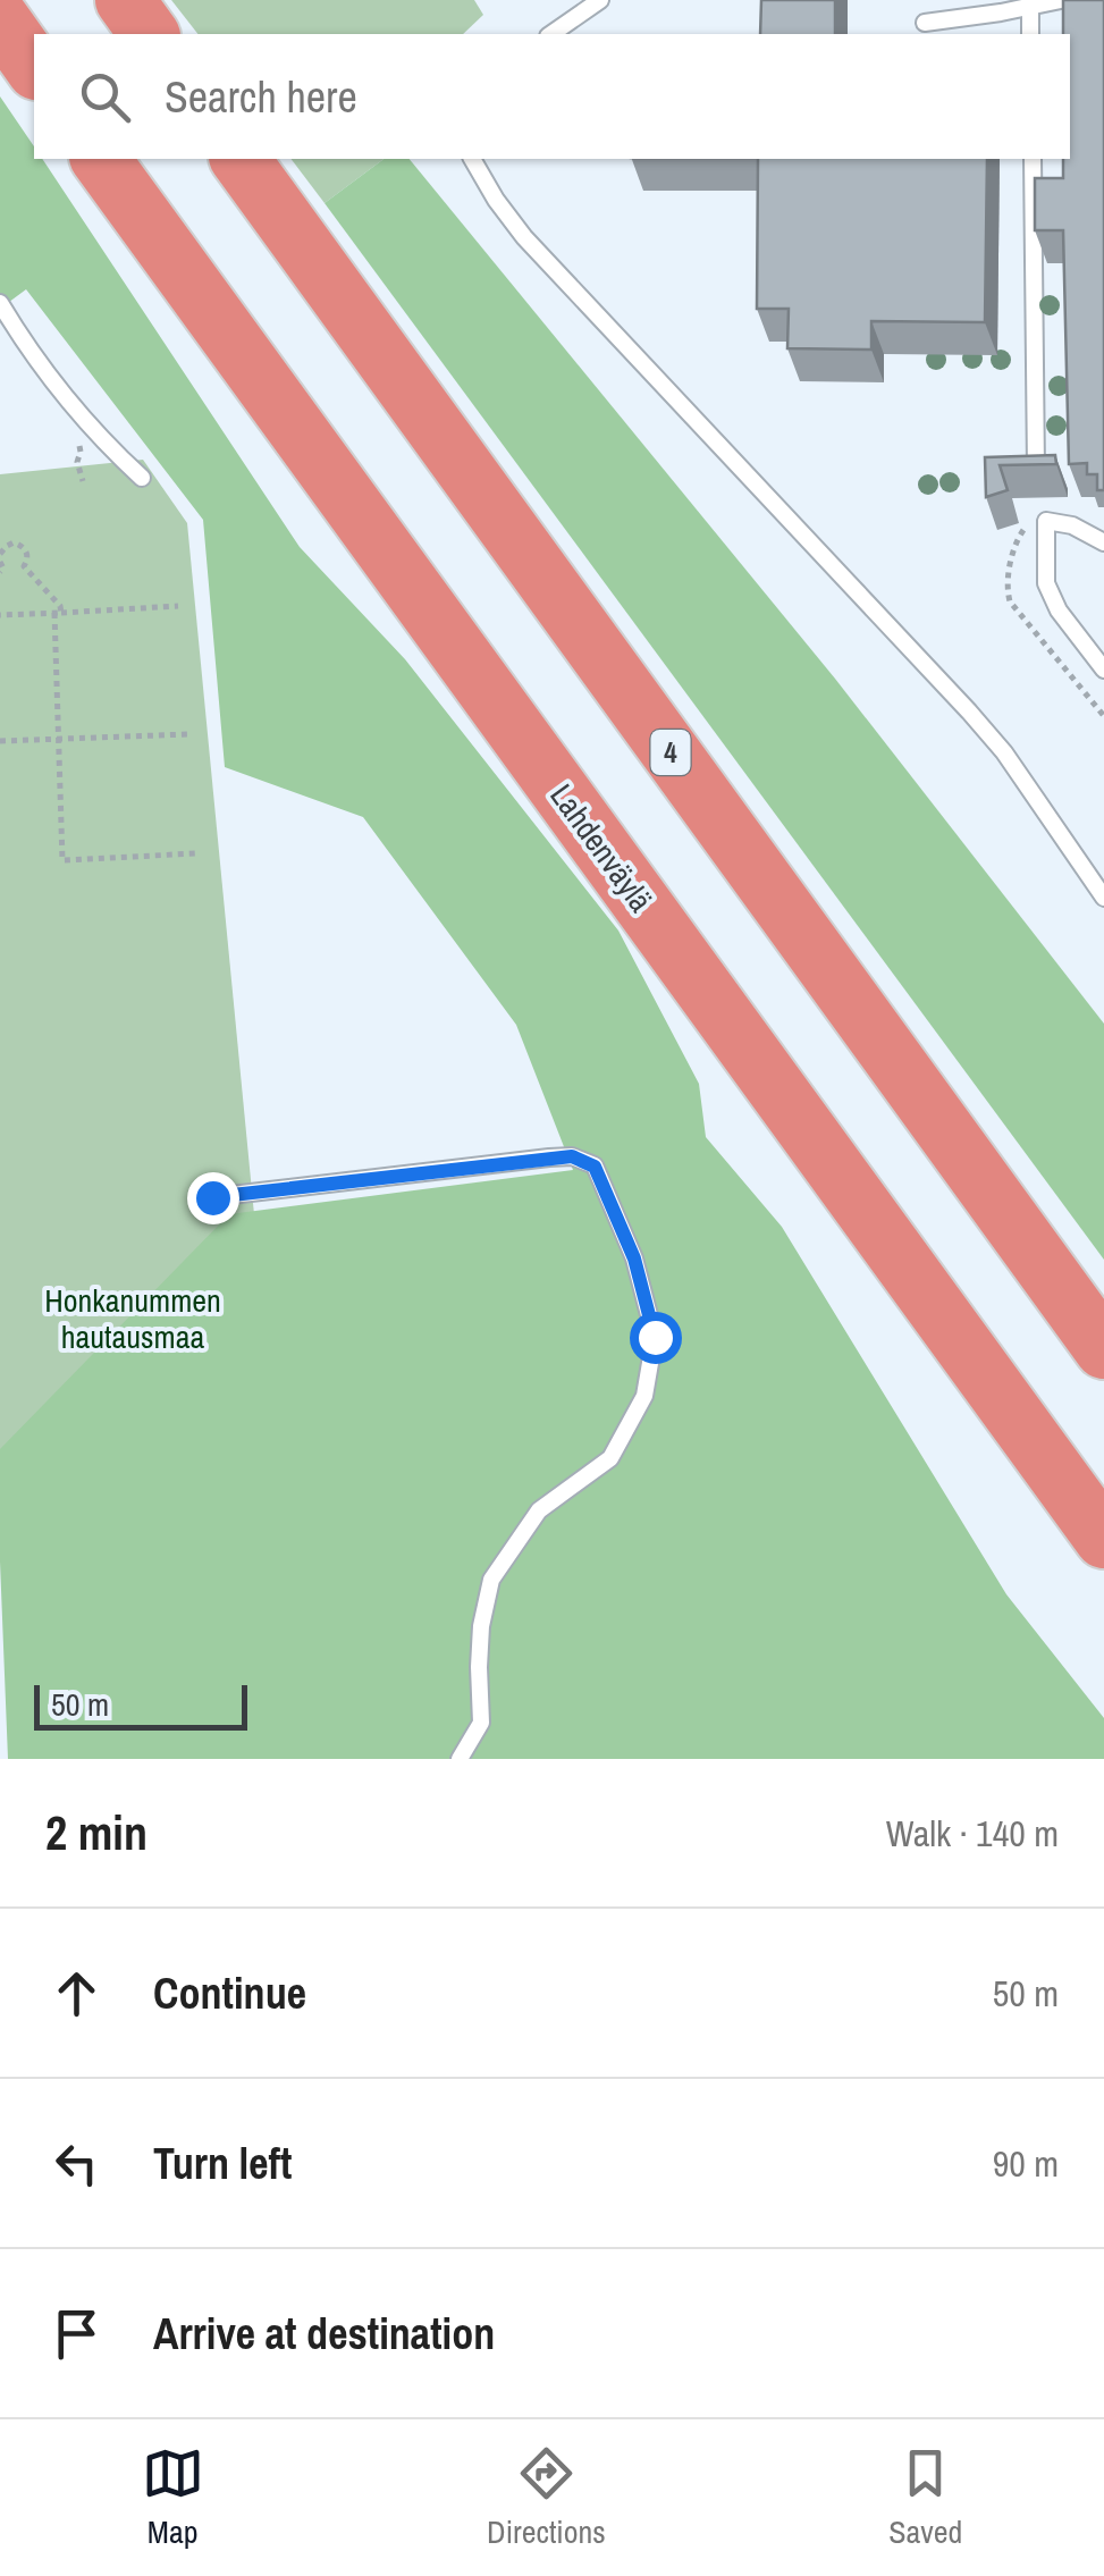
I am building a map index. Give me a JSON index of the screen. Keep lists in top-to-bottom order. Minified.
{"streets":{"highway":["4","Lahdenväylä"]},"parks":["Honkanummen hautausmaa"],"scale_bar":"50 m","page":{"search":"Search here","scale":"50 m","heading":["2 min","Walk · 140 m"],"list":[["Continue","50 m"],["Turn left","90 m"],"Arrive at destination"],"nav":["Map","Directions","Saved"]}}
